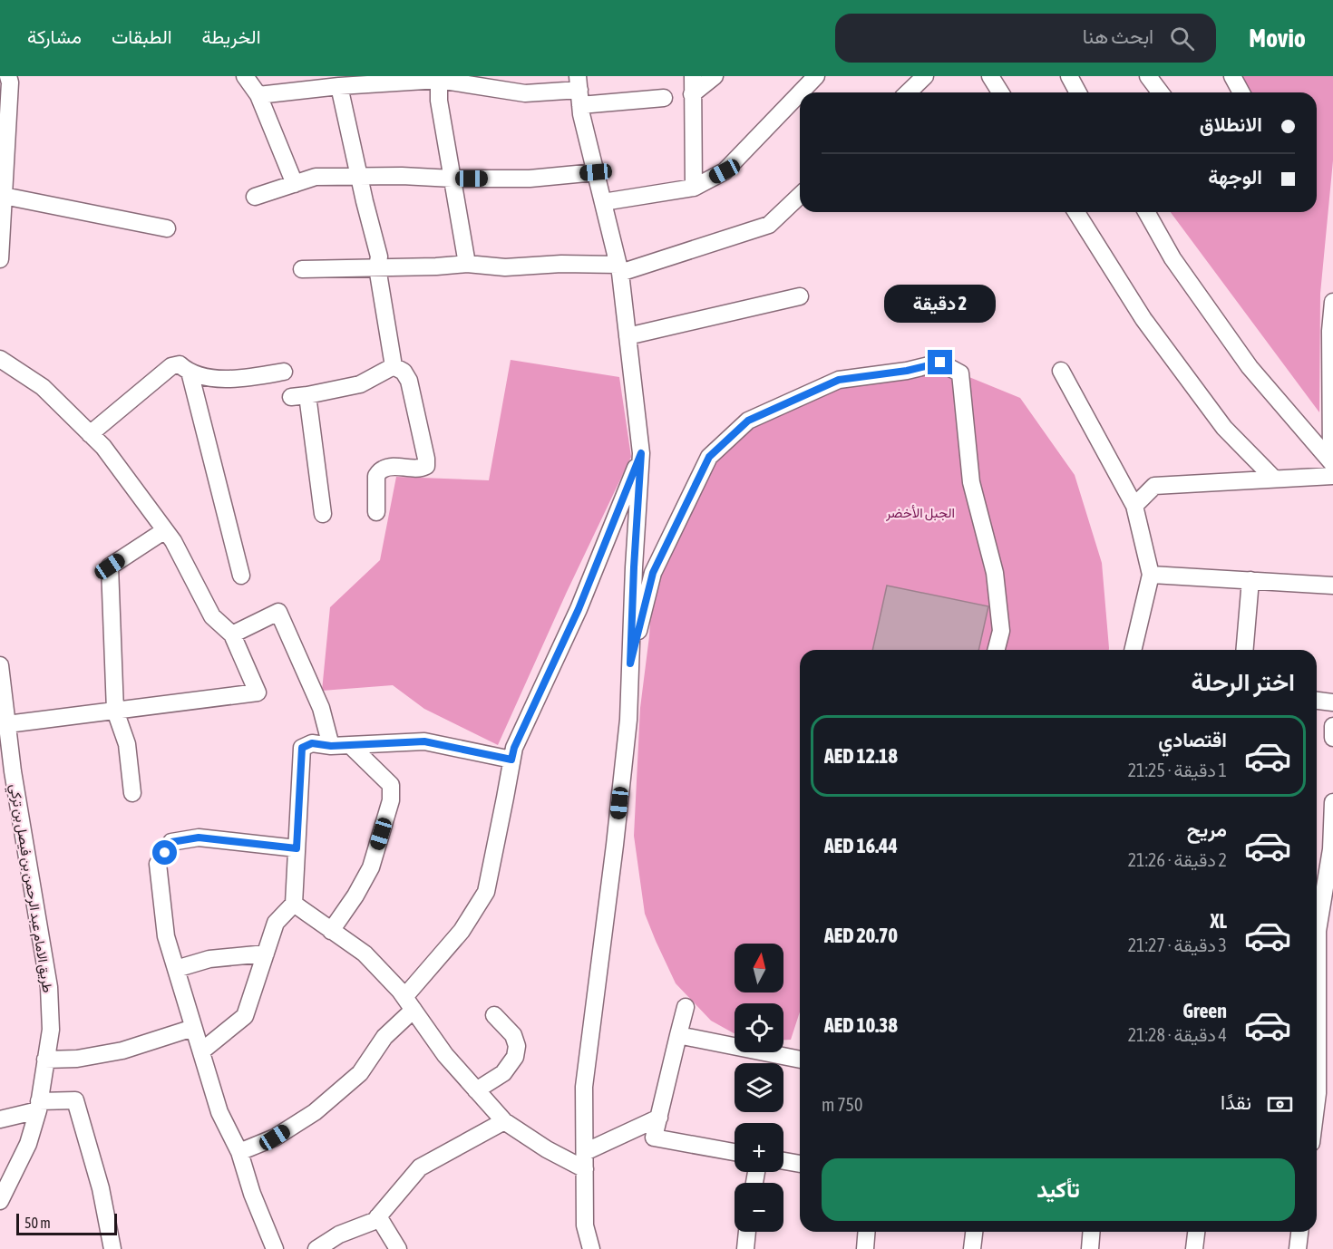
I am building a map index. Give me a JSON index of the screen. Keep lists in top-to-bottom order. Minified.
{"streets":{"street":["طريق الامام عبد الرحمن بن فيصل بن تركي"]},"parks":["الجبل الأخضر"],"scale_bar":"50 m","north":"top","page":{"header":"Movio","search":"ابحث هنا","nav":["الخريطة","الطبقات","مشاركة"],"banner":["الانطلاق","الوجهة"],"bubble":"2 دقيقة","heading":"اختر الرحلة","list":[{"name":"اقتصادي","note":"1 دقيقة · 21:25","value":"AED 12.18"},{"name":"مريح","note":"2 دقيقة · 21:26","value":"AED 16.44"},{"name":"XL","note":"3 دقيقة · 21:27","value":"AED 20.70"},{"name":"Green","note":"4 دقيقة · 21:28","value":"AED 10.38"}],"map_buttons":["+","−"],"pay":["نقدًا","750 m"],"buttons":"تأكيد","scale":"50 m"}}
